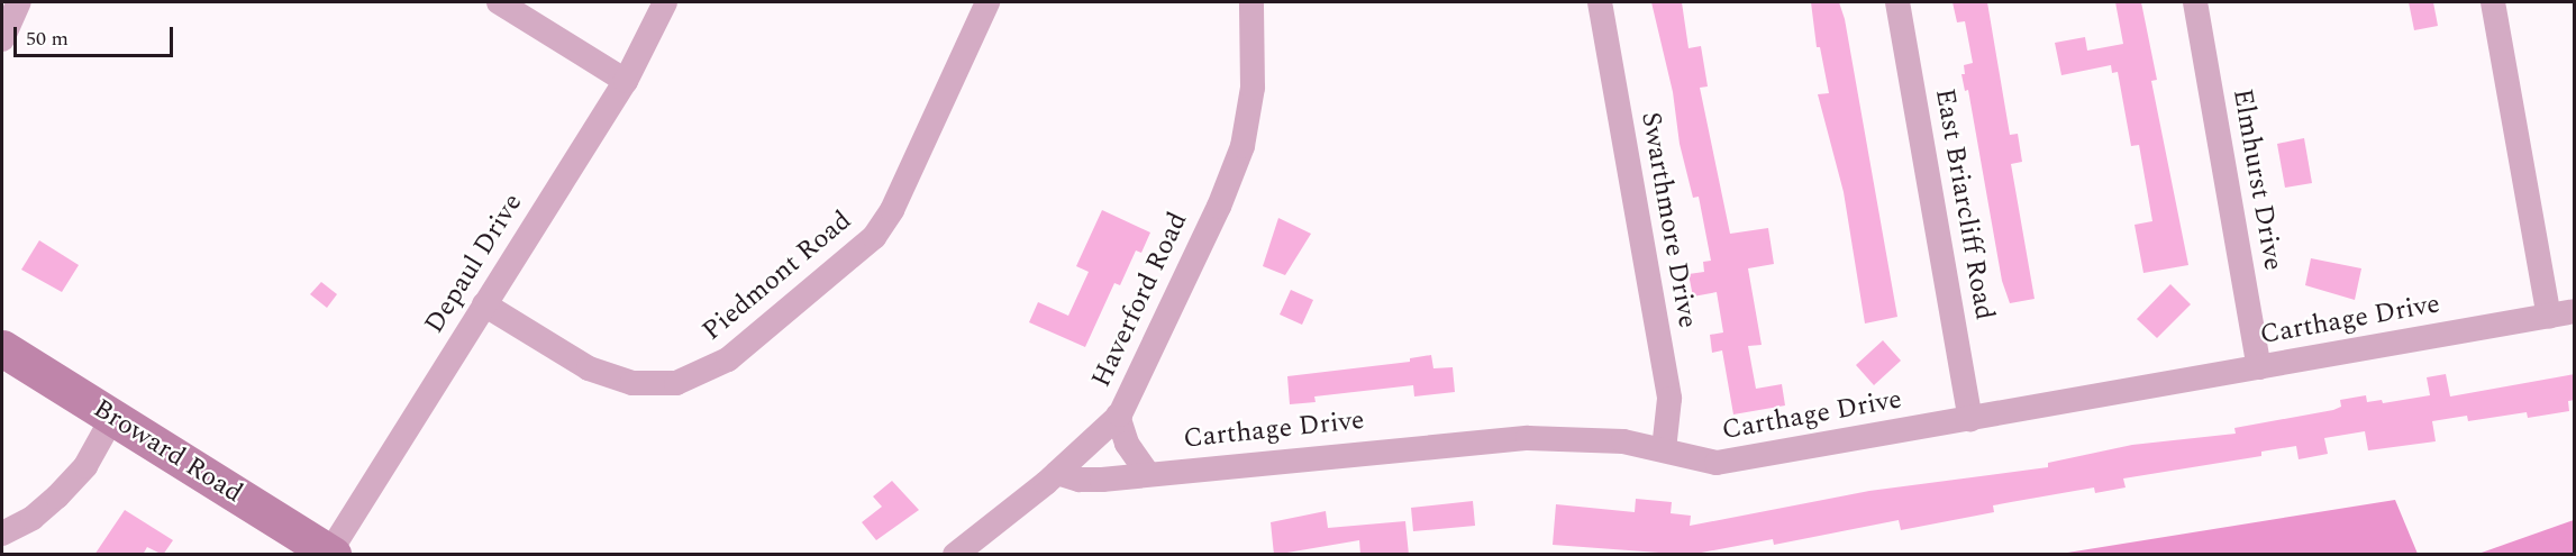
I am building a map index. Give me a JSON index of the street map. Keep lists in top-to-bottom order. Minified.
{"streets":{"main road":["Broward Road"],"street":["Elmhurst Drive","East Briarcliff Road","Swarthmore Drive","Depaul Drive","Piedmont Road","Haverford Road","Carthage Drive"]},"crossings":[["Elmhurst Drive","Carthage Drive"],["East Briarcliff Road","Carthage Drive"],["Swarthmore Drive","Carthage Drive"],["Depaul Drive","Piedmont Road"],["Depaul Drive","Broward Road"],["Haverford Road","Carthage Drive"]],"scale_bar":"50 m"}
